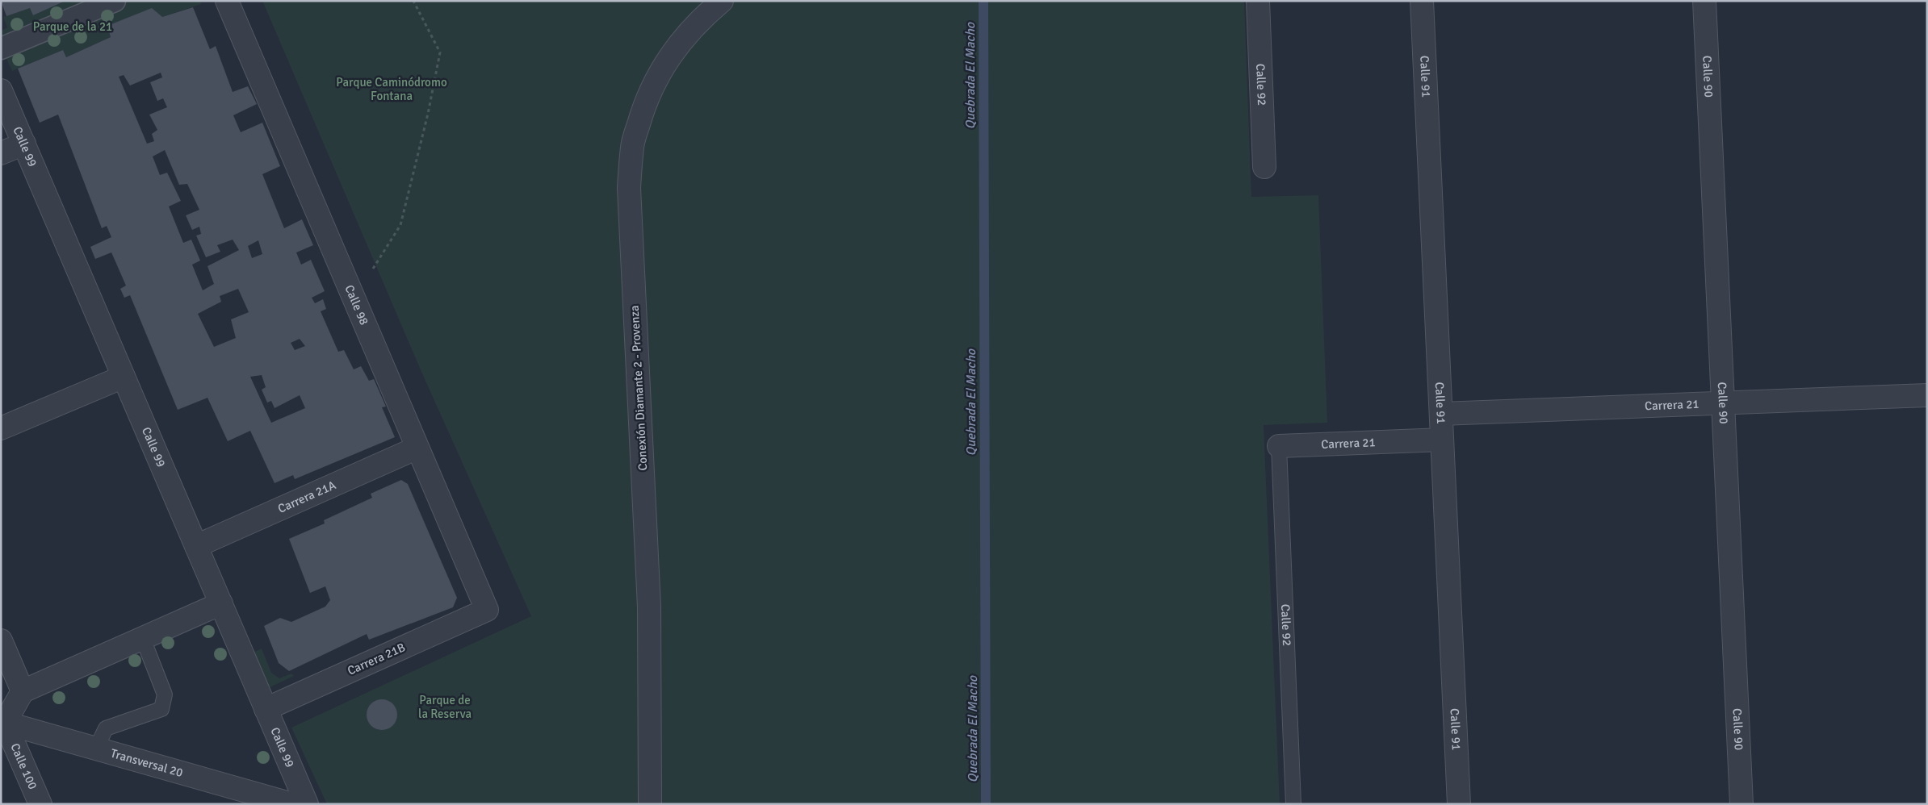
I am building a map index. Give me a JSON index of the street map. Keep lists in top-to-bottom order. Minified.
{"streets":{"street":["Calle 91","Calle 90","Calle 92","Calle 99","Calle 98","Conexión Diamante 2 - Provenza","Carrera 21","Carrera 21A","Carrera 21B","Transversal 20","Calle 100"]},"crossings":[["Calle 91","Carrera 21"],["Calle 90","Carrera 21"],["Calle 92","Carrera 21"],["Calle 99","Carrera 21A"],["Calle 99","Carrera 21B"],["Calle 98","Carrera 21A"],["Calle 98","Carrera 21B"],["Transversal 20","Calle 100"]],"water":["Quebrada El Macho"],"parks":["Parque de la 21","Parque Caminódromo Fontana","Parque de la Reserva"]}
